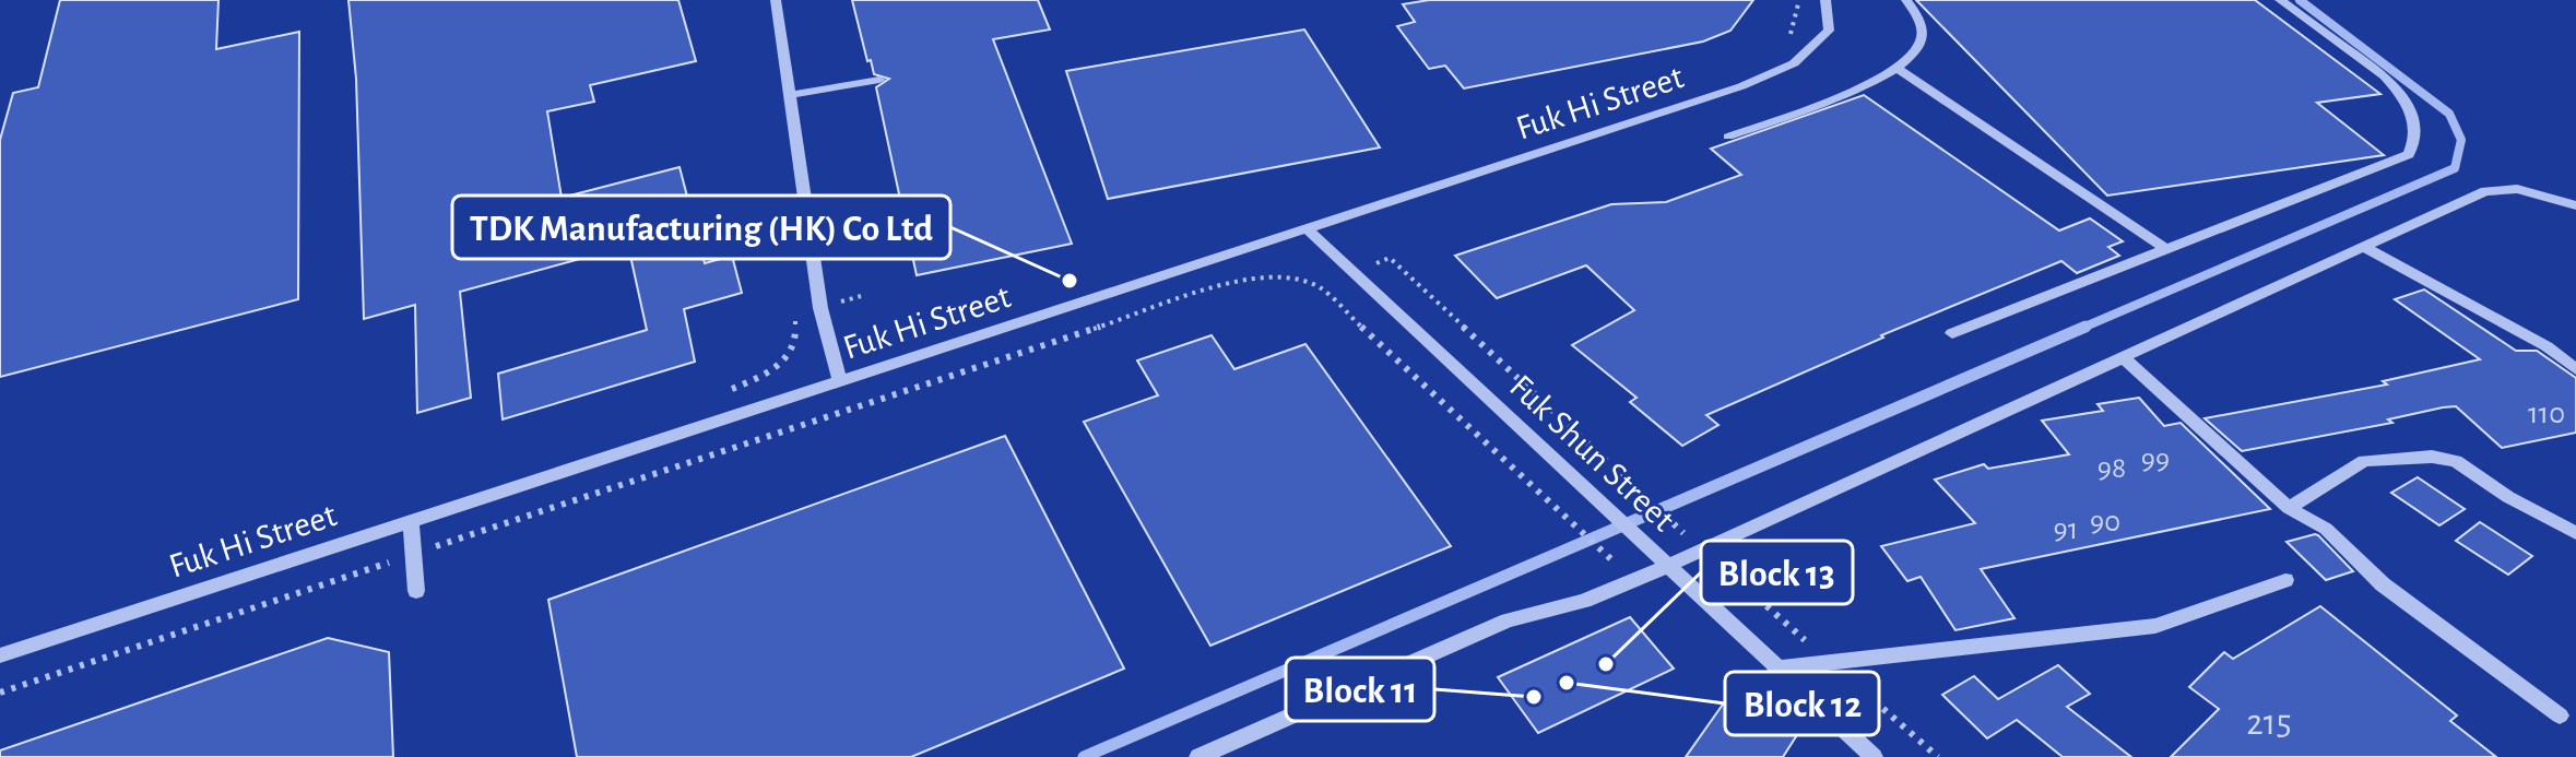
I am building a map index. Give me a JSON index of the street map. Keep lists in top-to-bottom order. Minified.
{"streets":{"street":["Fuk Hi Street","Fuk Shun Street"]},"crossings":[["Fuk Hi Street","Fuk Shun Street"]],"places":["TDK Manufacturing (HK) Co Ltd","Block 13","Block 12","Block 11"],"house_numbers":["110","99","98","90","91","215"]}
